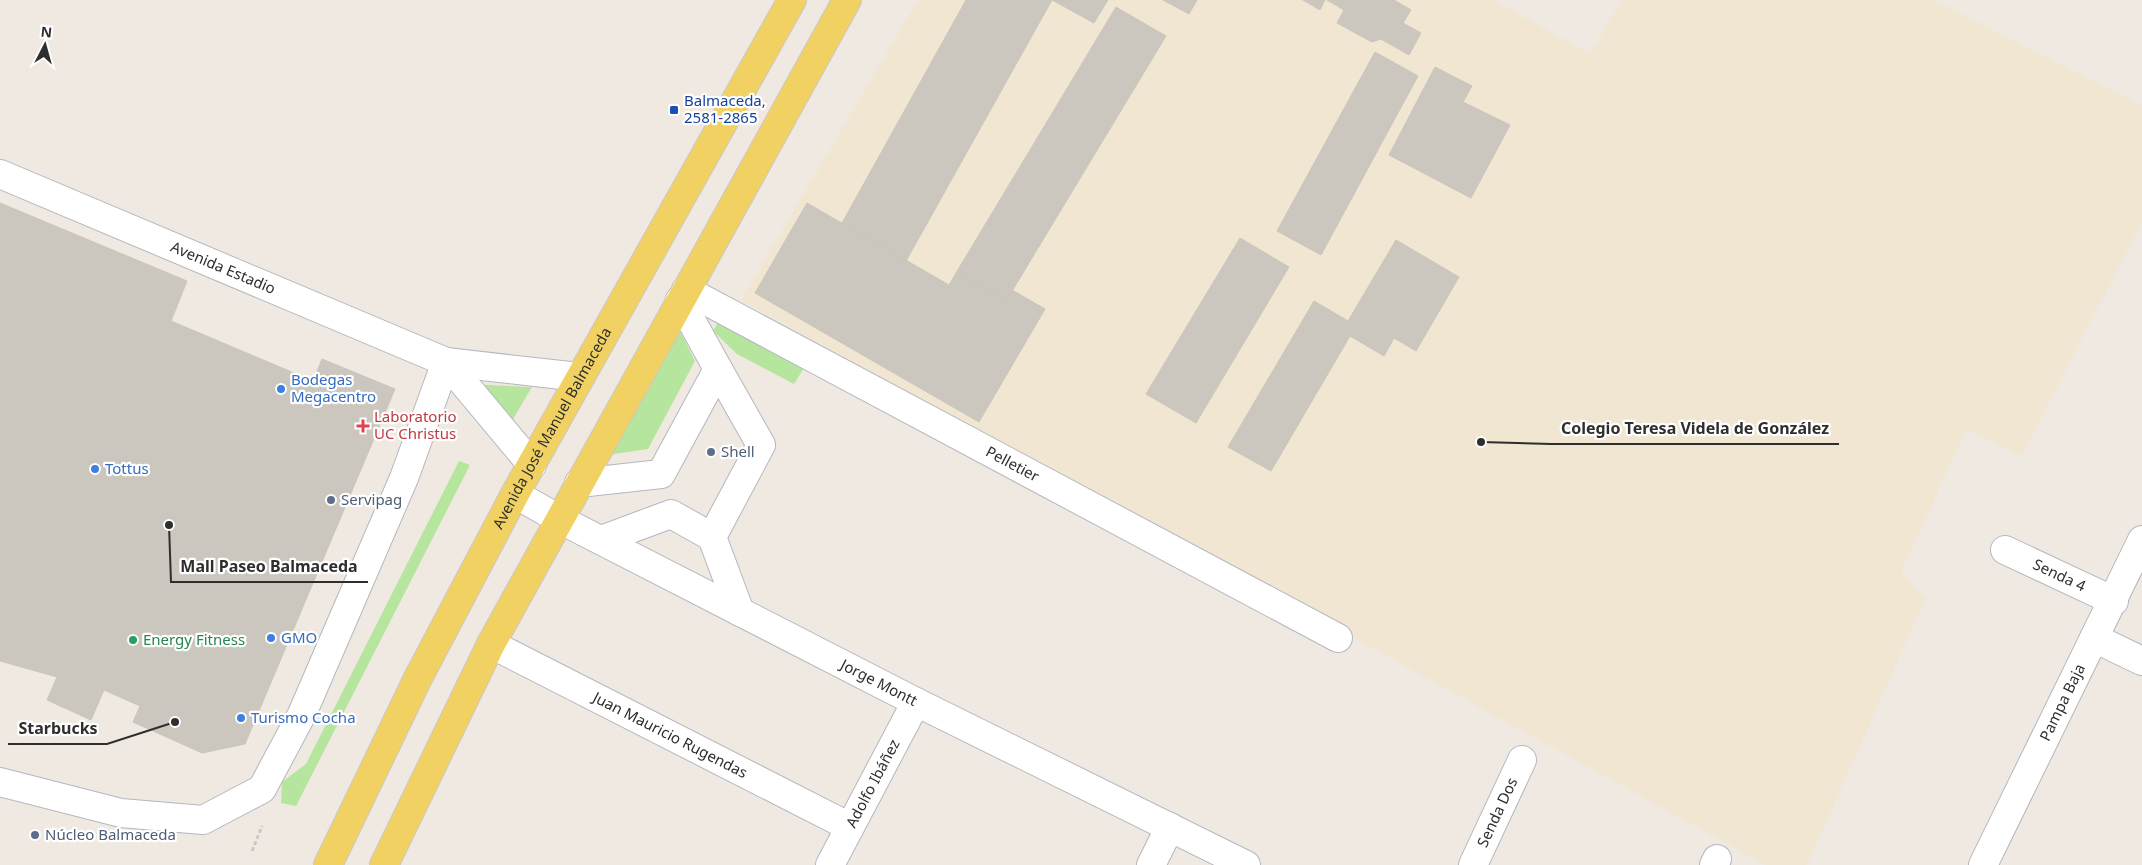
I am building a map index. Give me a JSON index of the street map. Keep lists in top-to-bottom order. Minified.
{"streets":{"main road":["Avenida José Manuel Balmaceda"],"street":["Avenida Estadio","Pelletier","Senda 4","Jorge Montt","Pampa Baja","Juan Mauricio Rugendas","Adolfo Ibáñez","Senda Dos"]},"crossings":[["Avenida Estadio","Avenida José Manuel Balmaceda"],["Avenida José Manuel Balmaceda","Jorge Montt"],["Senda 4","Pampa Baja"],["Jorge Montt","Adolfo Ibáñez"],["Juan Mauricio Rugendas","Adolfo Ibáñez"]],"places":{"transit":["Balmaceda, 2581-2865"],"other":["Bodegas Megacentro","Colegio Teresa Videla de González","Shell","Tottus","Servipag","Mall Paseo Balmaceda","GMO","Energy Fitness","Turismo Cocha","Starbucks","Núcleo Balmaceda"],"health":["Laboratorio UC Christus"]},"north":"top"}
